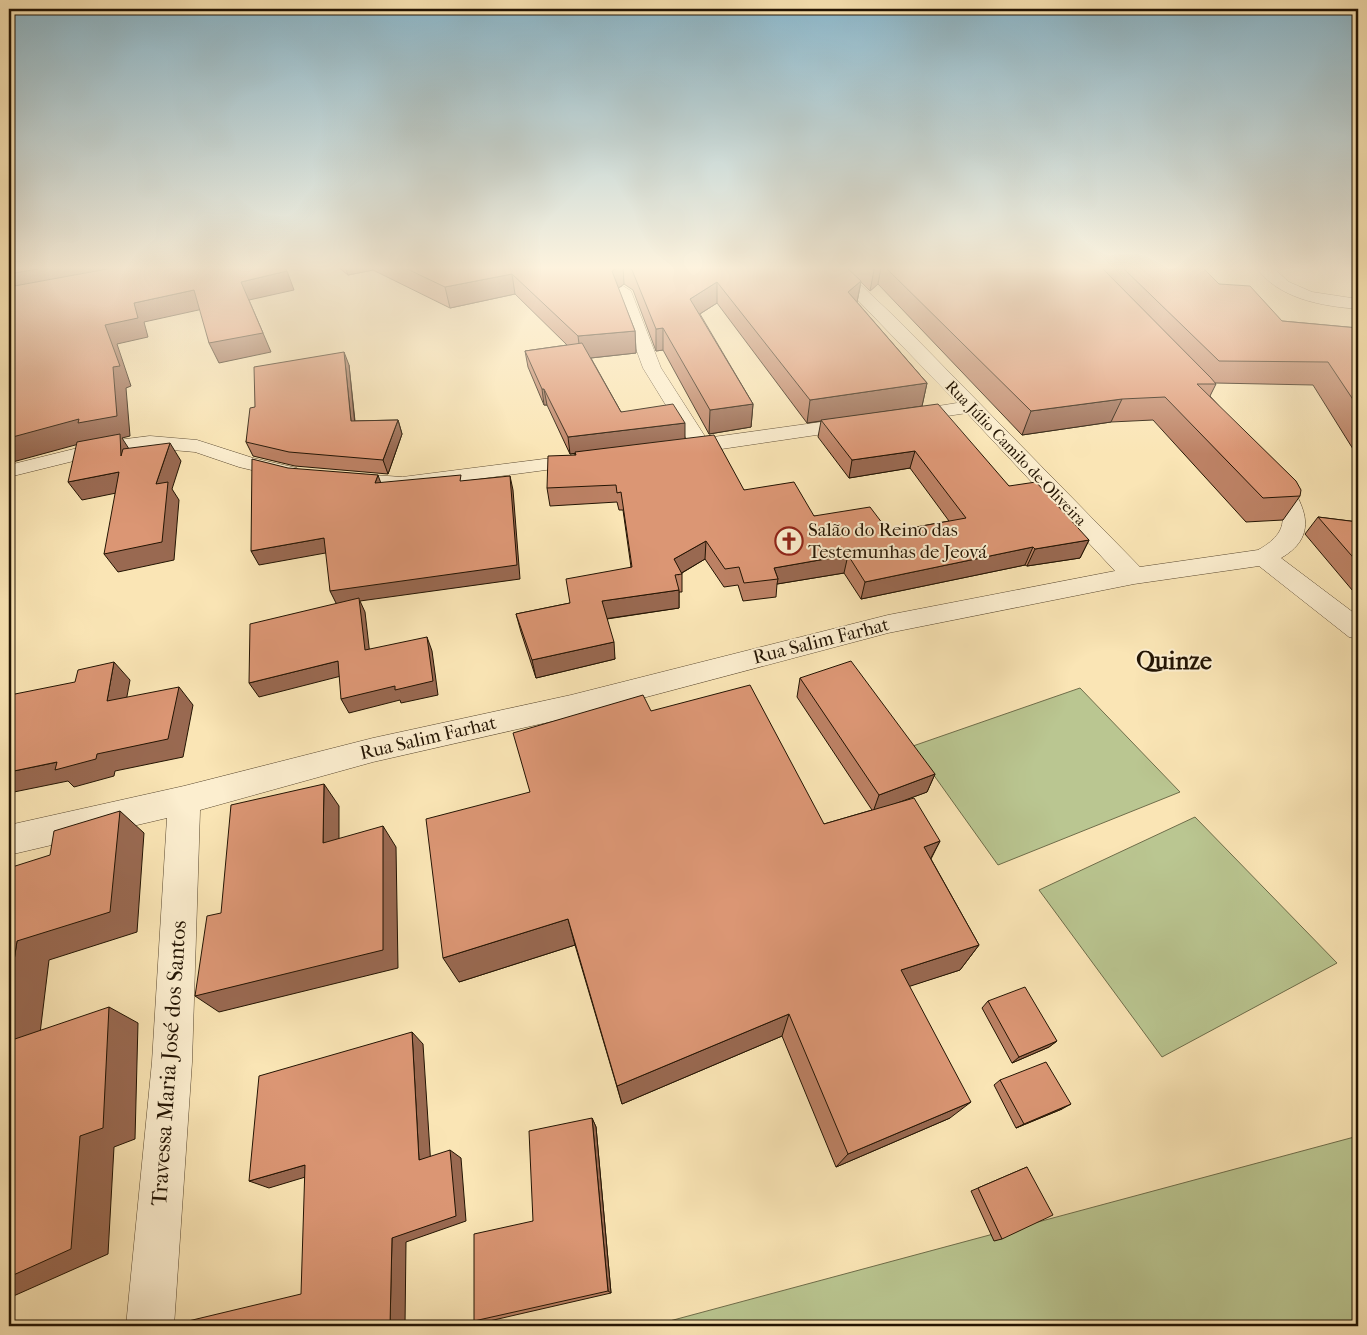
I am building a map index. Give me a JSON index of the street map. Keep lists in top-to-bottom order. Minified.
{"streets":{"street":["Rua Júlio Camilo de Oliveira","Rua Salim Farhat","Travessa Maria José dos Santos"]},"crossings":[["Rua Júlio Camilo de Oliveira","Rua Salim Farhat"],["Rua Salim Farhat","Travessa Maria José dos Santos"]],"districts":["Quinze"],"places":{"church":["Salão do Reino das Testemunhas de Jeová"]}}
